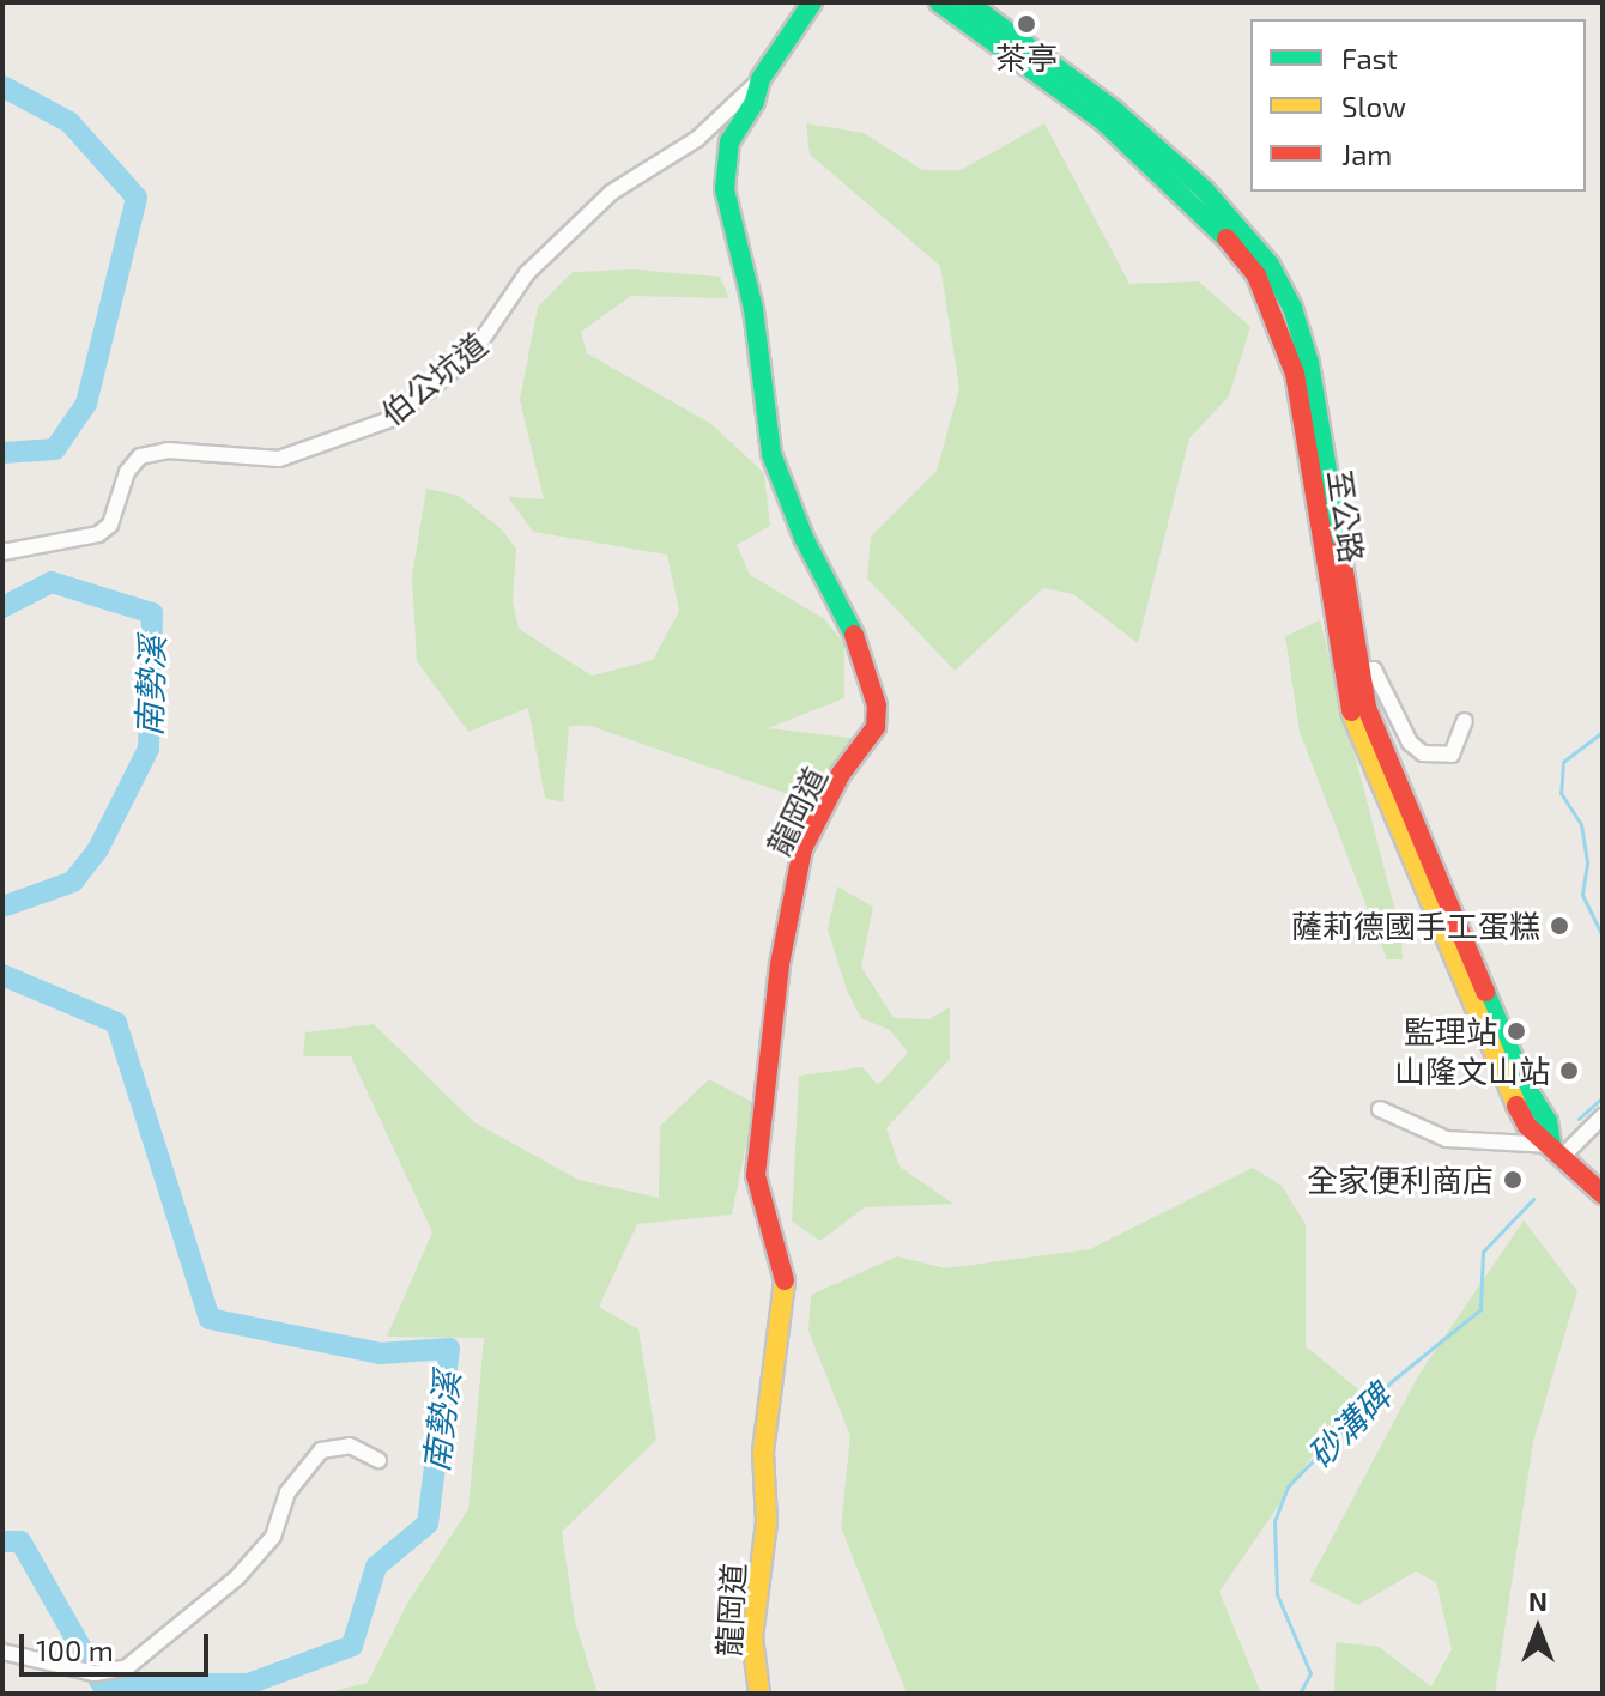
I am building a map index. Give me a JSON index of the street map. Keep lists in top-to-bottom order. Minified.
{"streets":{"street":["伯公坑道","至公路","龍岡道"]},"crossings":[["伯公坑道","龍岡道"]],"water":["南勢溪","砂溝碑"],"places":["茶亭","薩莉德國手工蛋糕","監理站","山隆文山站","全家便利商店"],"legend":["Fast","Slow","Jam"],"scale_bar":"100 m","north":"top"}
